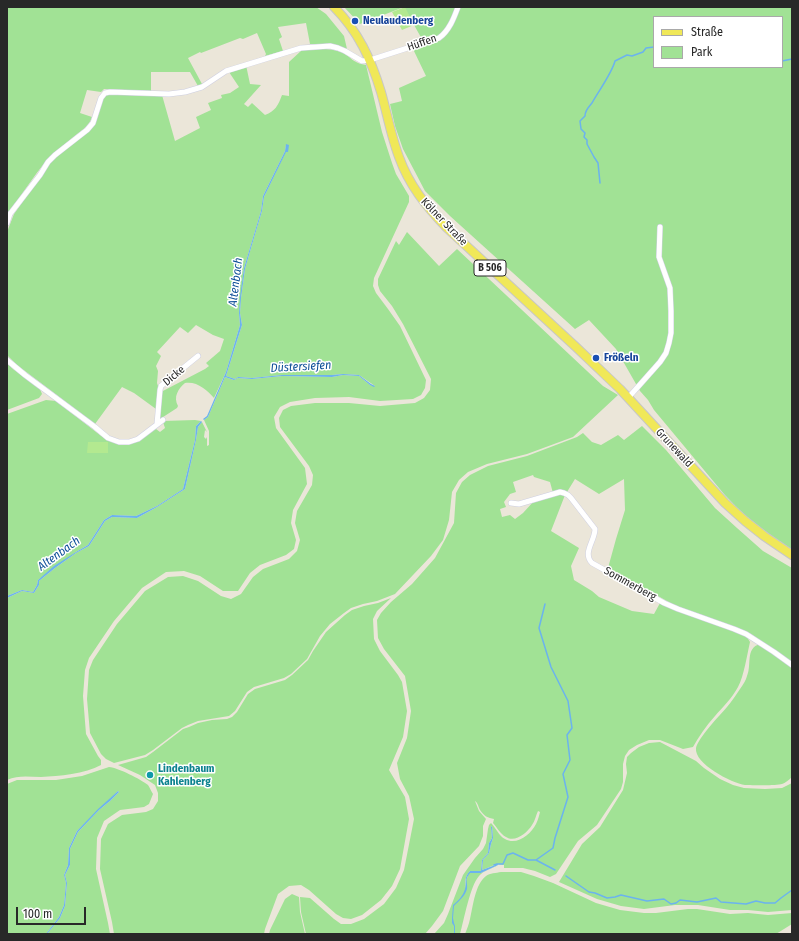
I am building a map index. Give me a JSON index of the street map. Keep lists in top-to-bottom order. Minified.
{"streets":{"main road":["Kölner Straße","B 506","Grunewald"],"street":["Hüffen","Dicke","Sommerberg"]},"crossings":[["Hüffen","Kölner Straße"],["Hüffen","B 506"],["Kölner Straße","B 506"],["Kölner Straße","Grunewald"]],"water":["Altenbach","Düstersiefen"],"places":["Neulaudenberg","Frößeln","Lindenbaum Kahlenberg"],"legend":["Straße","Park"],"scale_bar":"100 m"}
